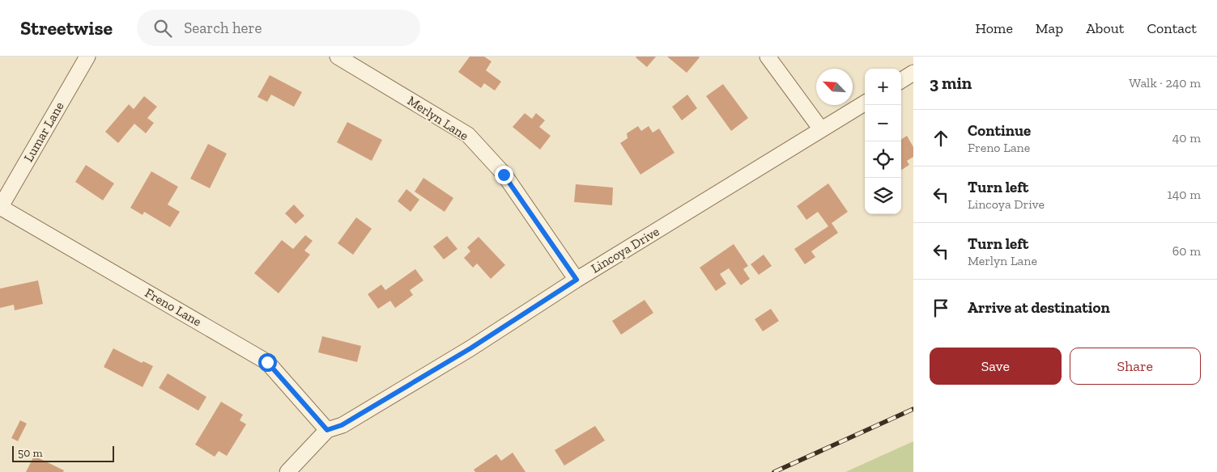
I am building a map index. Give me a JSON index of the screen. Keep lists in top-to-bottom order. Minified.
{"streets":{"street":["Merlyn Lane","Lumar Lane","Lincoya Drive","Freno Lane"]},"crossings":[["Merlyn Lane","Lincoya Drive"],["Lumar Lane","Freno Lane"],["Lincoya Drive","Freno Lane"]],"scale_bar":"50 m","north":"top left","page":{"header":"Streetwise","search":"Search here","nav":["Home","Map","About","Contact"],"heading":["3 min","Walk · 240 m"],"map_buttons":["+","−"],"list":[["Continue","Freno Lane","40 m"],["Turn left","Lincoya Drive","140 m"],["Turn left","Merlyn Lane","60 m"],"Arrive at destination"],"buttons":["Save","Share"],"scale":"50 m"}}
